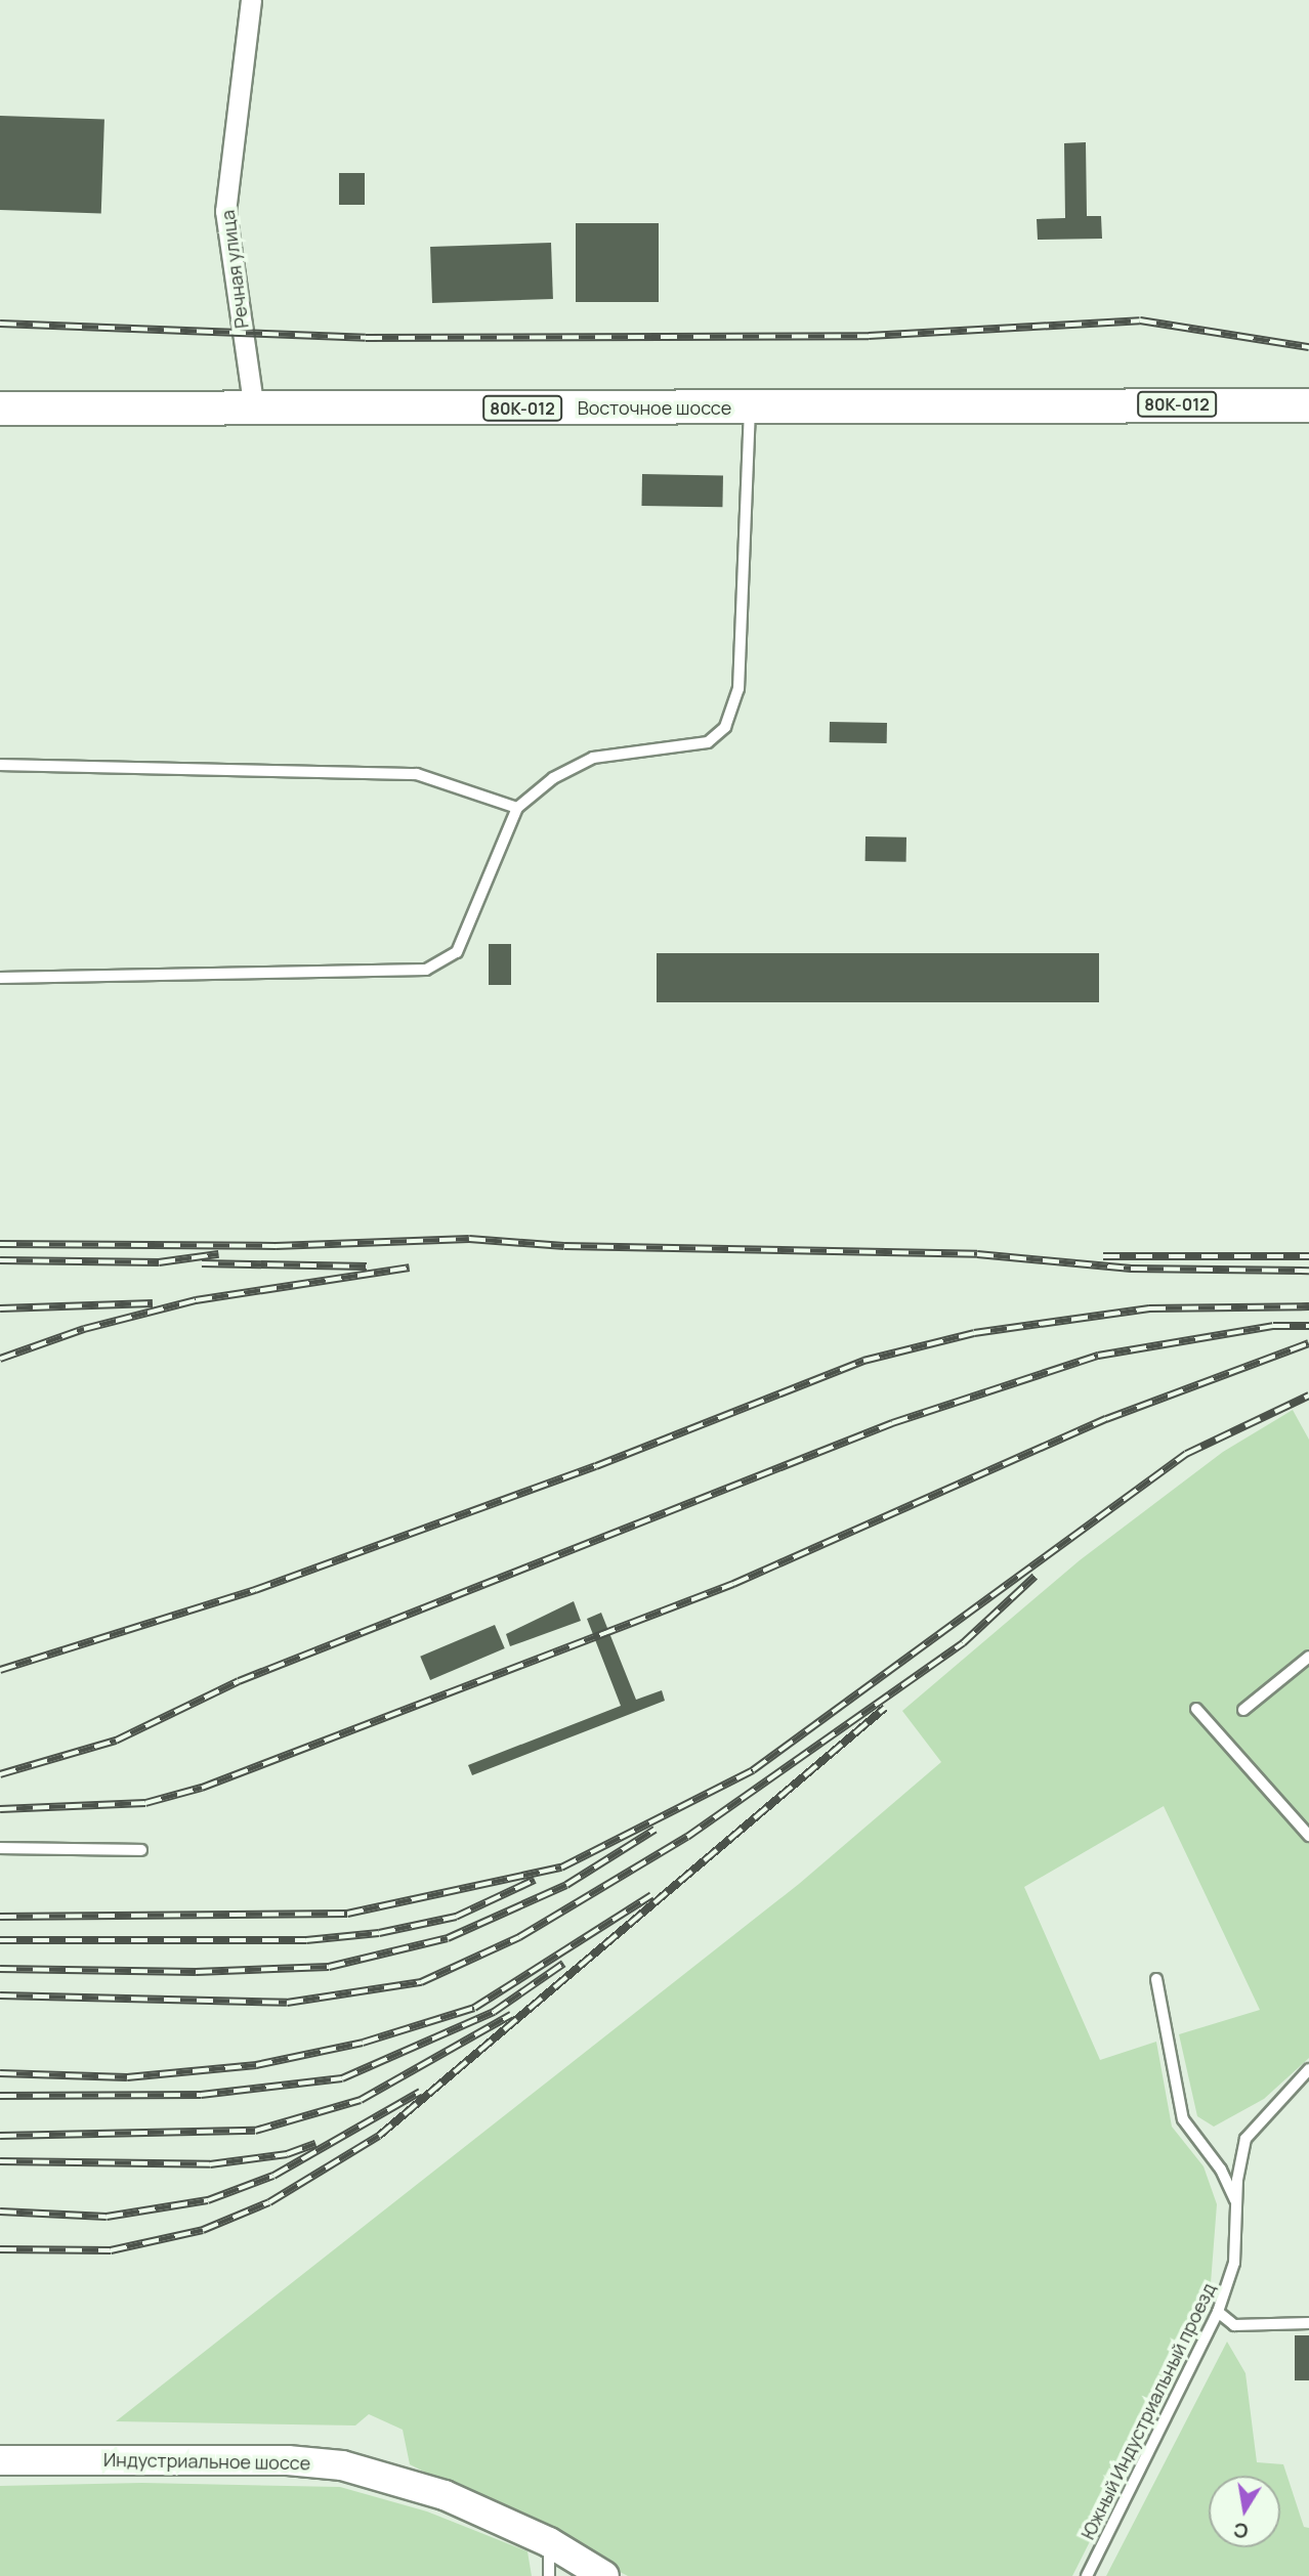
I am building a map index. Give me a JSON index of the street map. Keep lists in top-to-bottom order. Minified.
{"streets":{"main road":["80К-012","Восточное шоссе","Индустриальное шоссе"],"street":["Речная улица"],"lane":["Южный Индустриальный проезд"]},"crossings":[["Речная улица","Восточное шоссе"]],"north":"bottom"}
